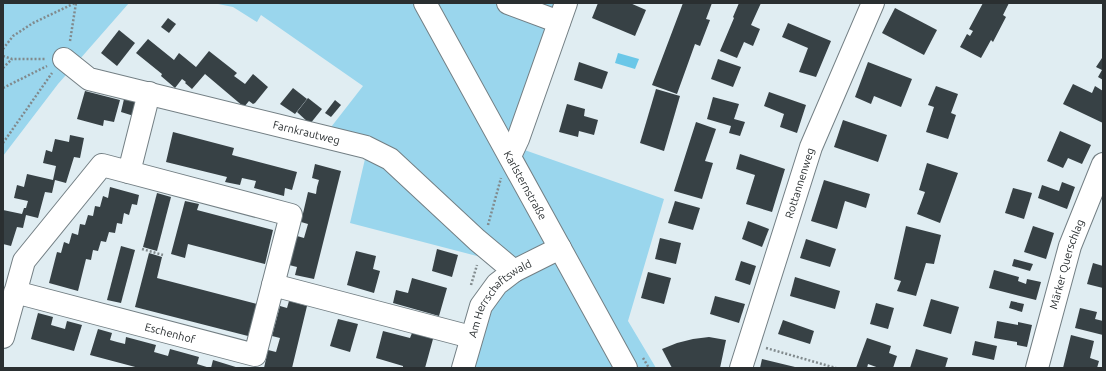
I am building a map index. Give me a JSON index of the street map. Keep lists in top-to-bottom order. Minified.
{"streets":{"street":["Farnkrautweg","Rottannenweg","Karlsternstraße","Märker Querschlag","Am Herrschaftswald","Eschenhof"]},"crossings":[["Farnkrautweg","Am Herrschaftswald"],["Karlsternstraße","Am Herrschaftswald"]]}
